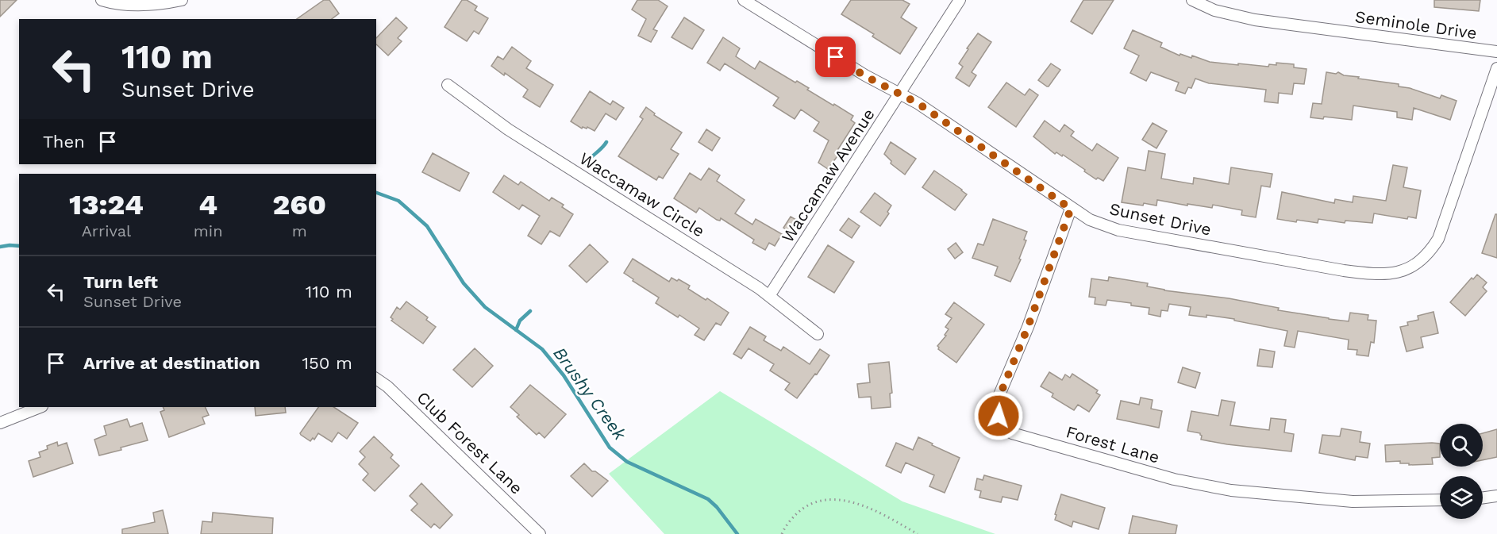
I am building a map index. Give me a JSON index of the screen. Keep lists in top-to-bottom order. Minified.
{"streets":{"street":["Seminole Drive","Waccamaw Avenue","Waccamaw Circle","Sunset Drive","Club Forest Lane","Forest Lane"]},"crossings":[["Waccamaw Avenue","Waccamaw Circle"],["Waccamaw Avenue","Sunset Drive"],["Sunset Drive","Forest Lane"]],"water":["Brushy Creek"],"page":{"turn":["110 m","Sunset Drive"],"then":"Then","eta":["13:24","Arrival","4","min","260","m"],"list":[{"name":"Turn left","note":"Sunset Drive","value":"110 m"},{"name":"Arrive at destination","value":"150 m"}]}}
